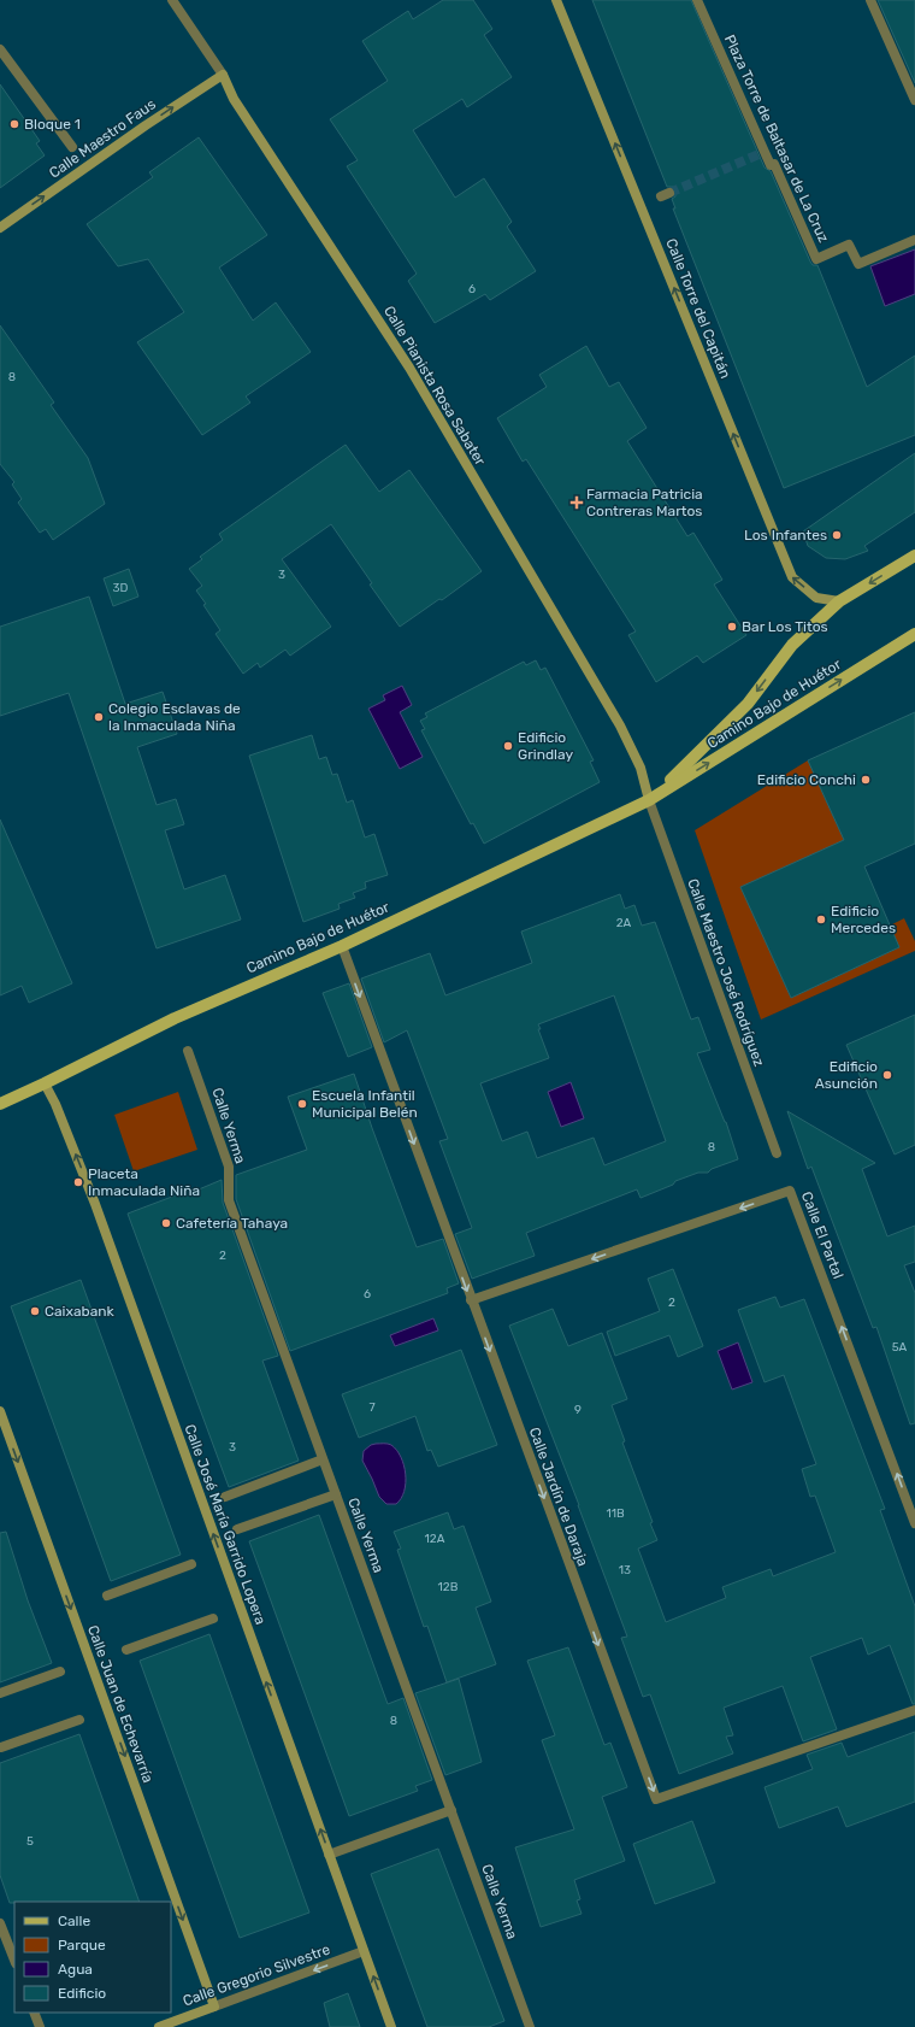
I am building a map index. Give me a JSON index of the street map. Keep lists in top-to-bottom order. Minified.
{"streets":{"main road":["Camino Bajo de Huétor"],"street":["Calle Maestro Faus","Plaza Torre de Baltasar de La Cruz","Calle Torre del Capitán","Calle Pianista Rosa Sabater","Calle Maestro José Rodríguez","Calle Yerma","Calle El Partal","Calle Jardín de Daraja","Calle José María Garrido Lopera","Calle Juan de Echevarría","Calle Gregorio Silvestre"]},"crossings":[["Calle Maestro Faus","Calle Pianista Rosa Sabater"],["Calle Torre del Capitán","Camino Bajo de Huétor"],["Calle Pianista Rosa Sabater","Camino Bajo de Huétor"],["Calle Pianista Rosa Sabater","Calle Maestro José Rodríguez"],["Camino Bajo de Huétor","Calle Maestro José Rodríguez"],["Camino Bajo de Huétor","Calle Jardín de Daraja"],["Camino Bajo de Huétor","Calle José María Garrido Lopera"],["Calle El Partal","Calle Jardín de Daraja"],["Calle José María Garrido Lopera","Calle Gregorio Silvestre"],["Calle Juan de Echevarría","Calle Gregorio Silvestre"]],"one_way":["Calle Maestro Faus","Calle Torre del Capitán","Calle Jardín de Daraja","Calle José María Garrido Lopera","Calle Juan de Echevarría","Calle Gregorio Silvestre"],"places":{"other":["Bloque 1","Los Infantes","Bar Los Titos","Colegio Esclavas de la Inmaculada Niña","Edificio Grindlay","Edificio Conchi","Edificio Mercedes","Edificio Asunción","Escuela Infantil Municipal Belén","Placeta Inmaculada Niña","Cafetería Tahaya","Caixabank"],"health":["Farmacia Patricia Contreras Martos"]},"house_numbers":["6","8","3","3D","2A","8","2","6","2","5A","7","9","3","11B","12A","13","12B","8","5"],"legend":["Calle","Parque","Agua","Edificio"]}
